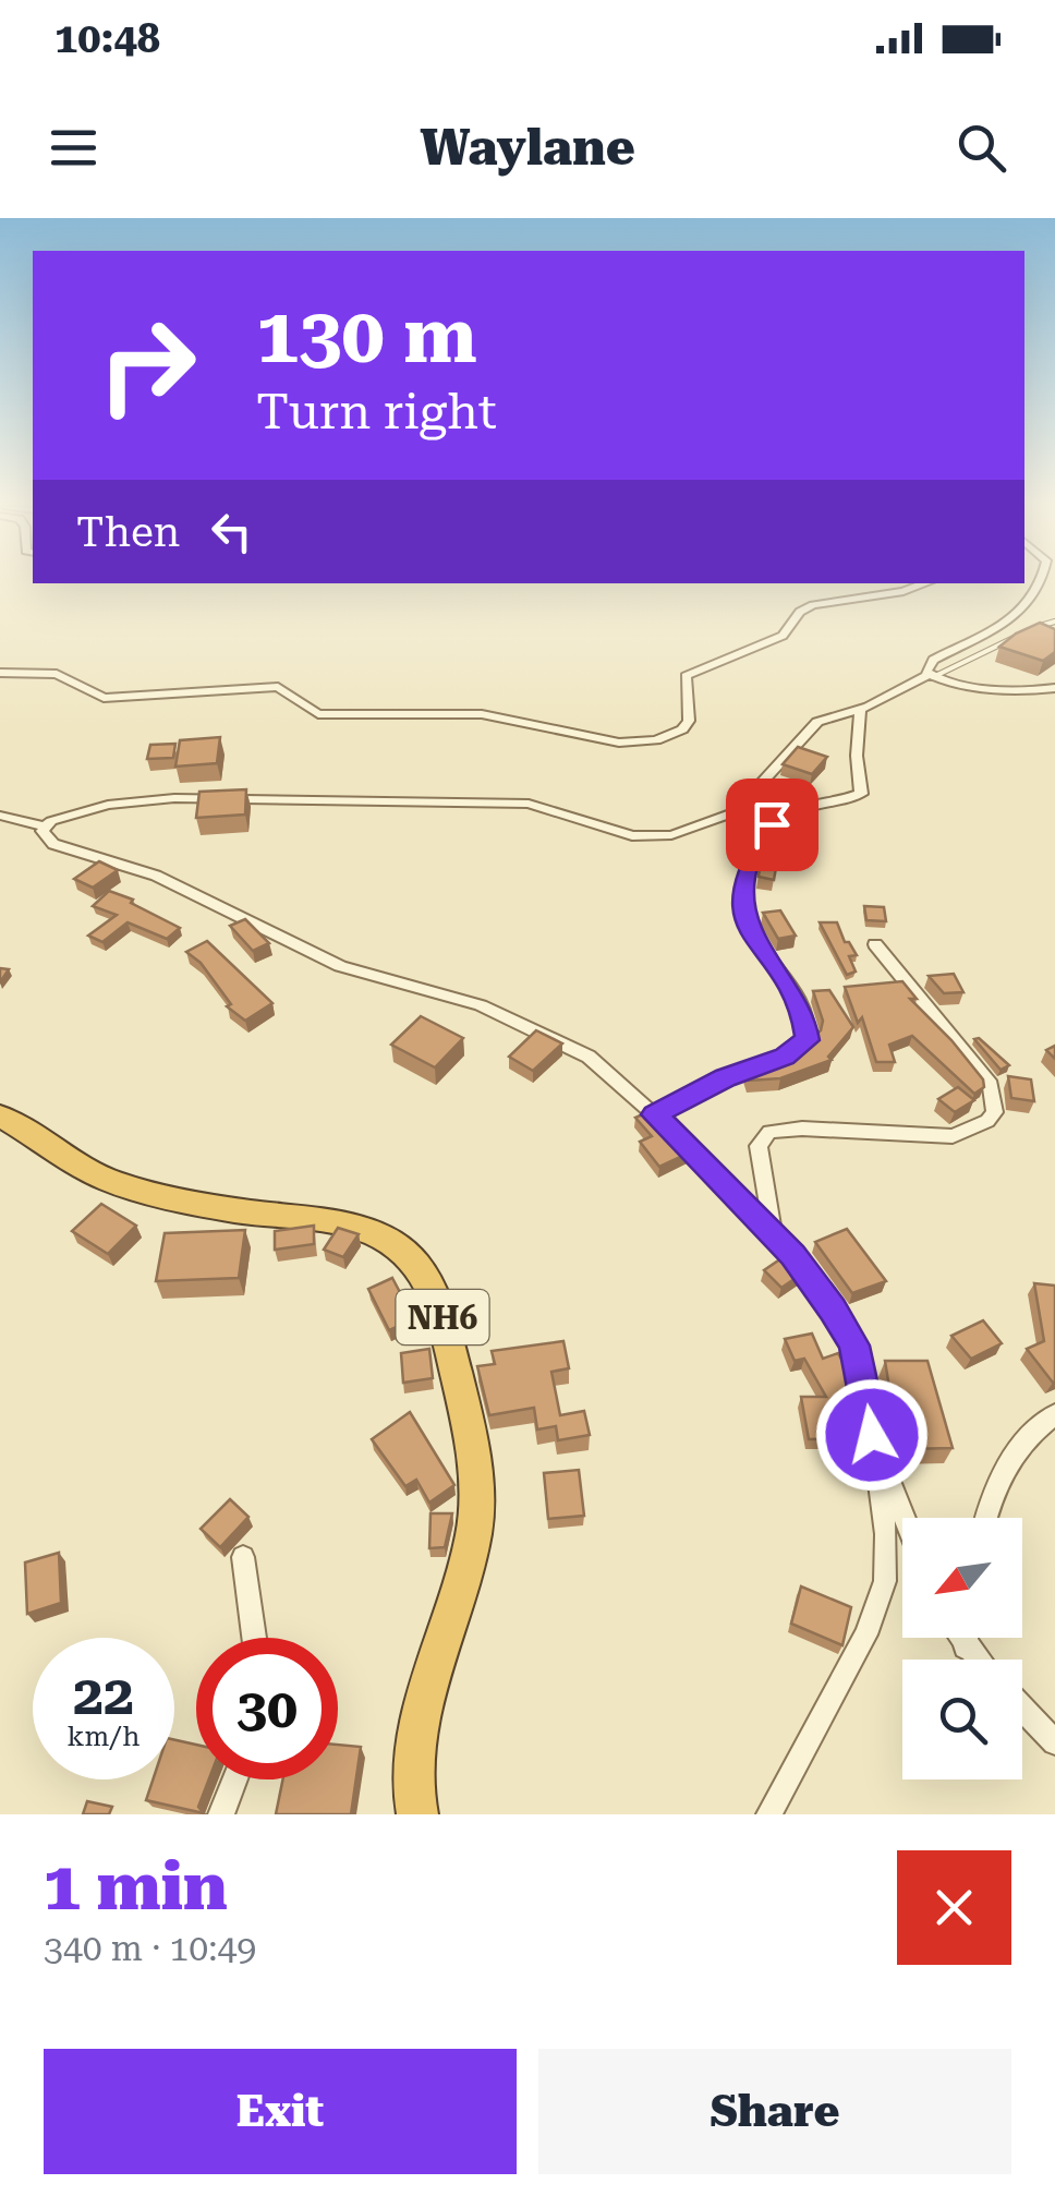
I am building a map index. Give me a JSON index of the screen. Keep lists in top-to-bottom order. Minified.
{"streets":{"highway":["NH6"]},"north":"bottom left","page":{"status":"10:48","header":"Waylane","turn":["130 m","Turn right"],"then":"Then","speed":"22 km/h","limit":"30","heading":["1 min","340 m · 10:49"],"buttons":["Exit","Share"]}}
